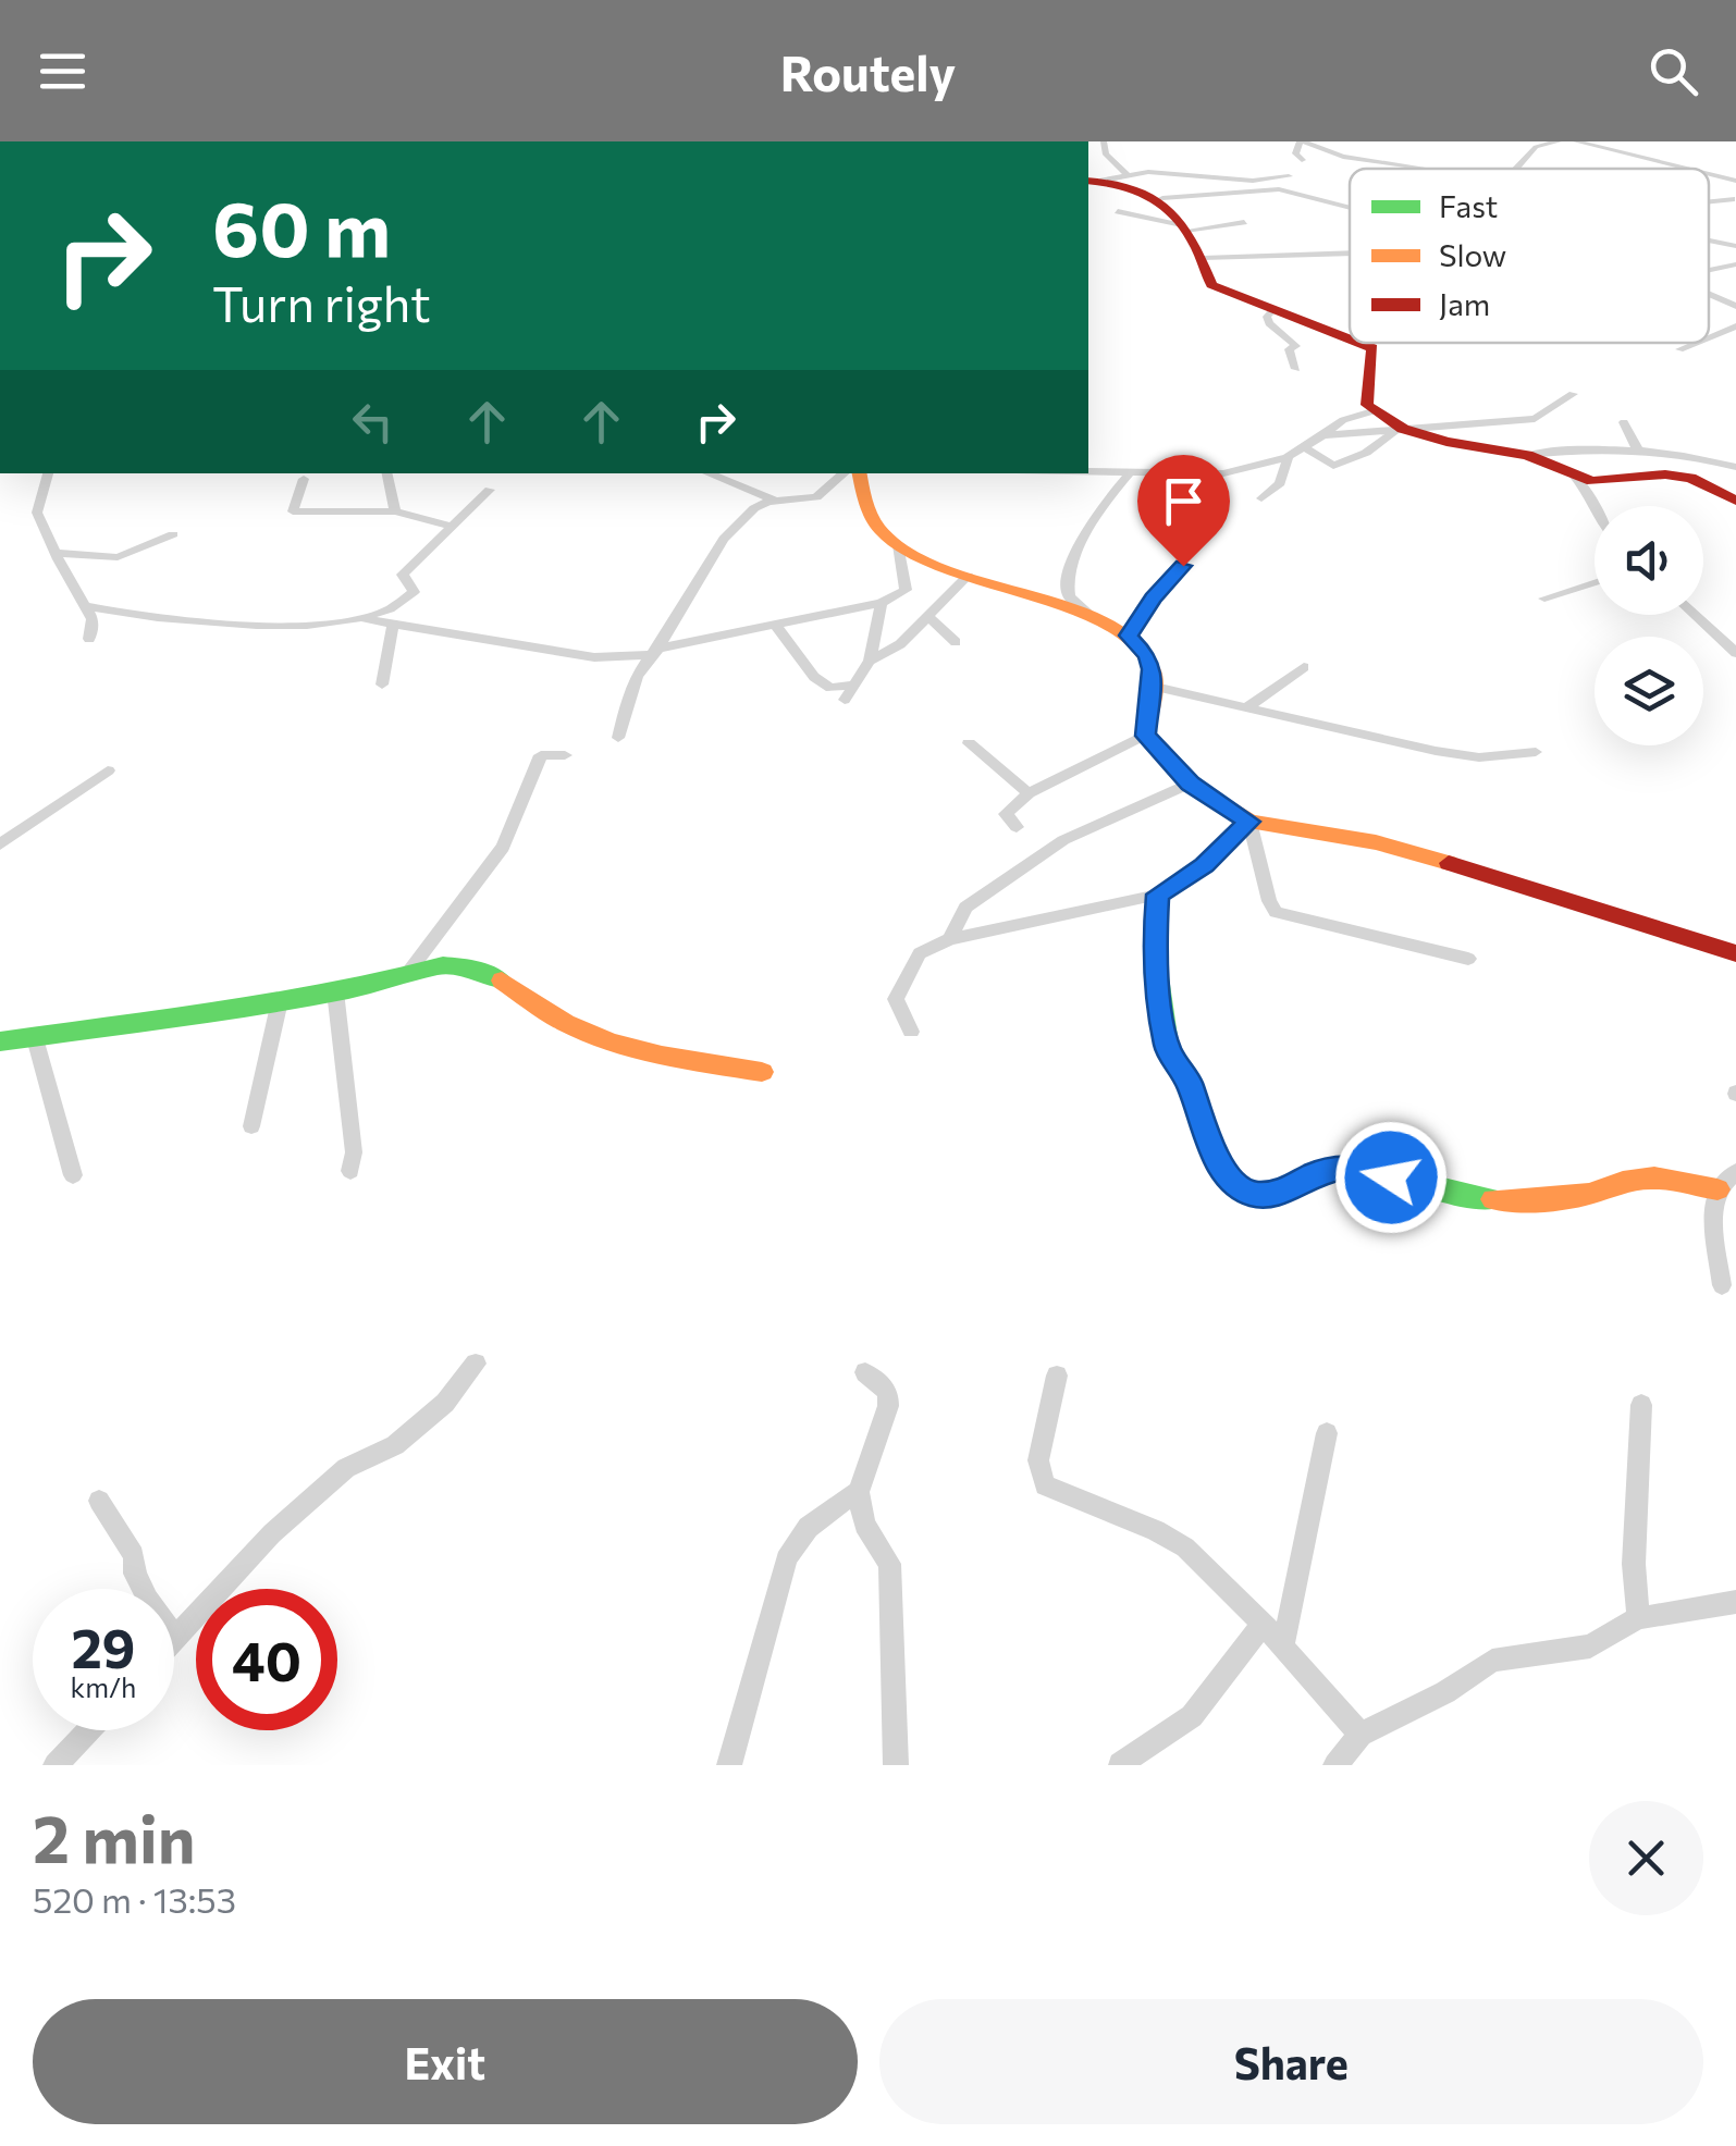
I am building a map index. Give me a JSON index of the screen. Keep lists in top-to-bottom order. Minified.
{"legend":["Fast","Slow","Jam"],"page":{"header":"Routely","turn":["60 m","Turn right"],"speed":"29 km/h","limit":"40","heading":["2 min","520 m · 13:53"],"buttons":["Exit","Share"]}}
